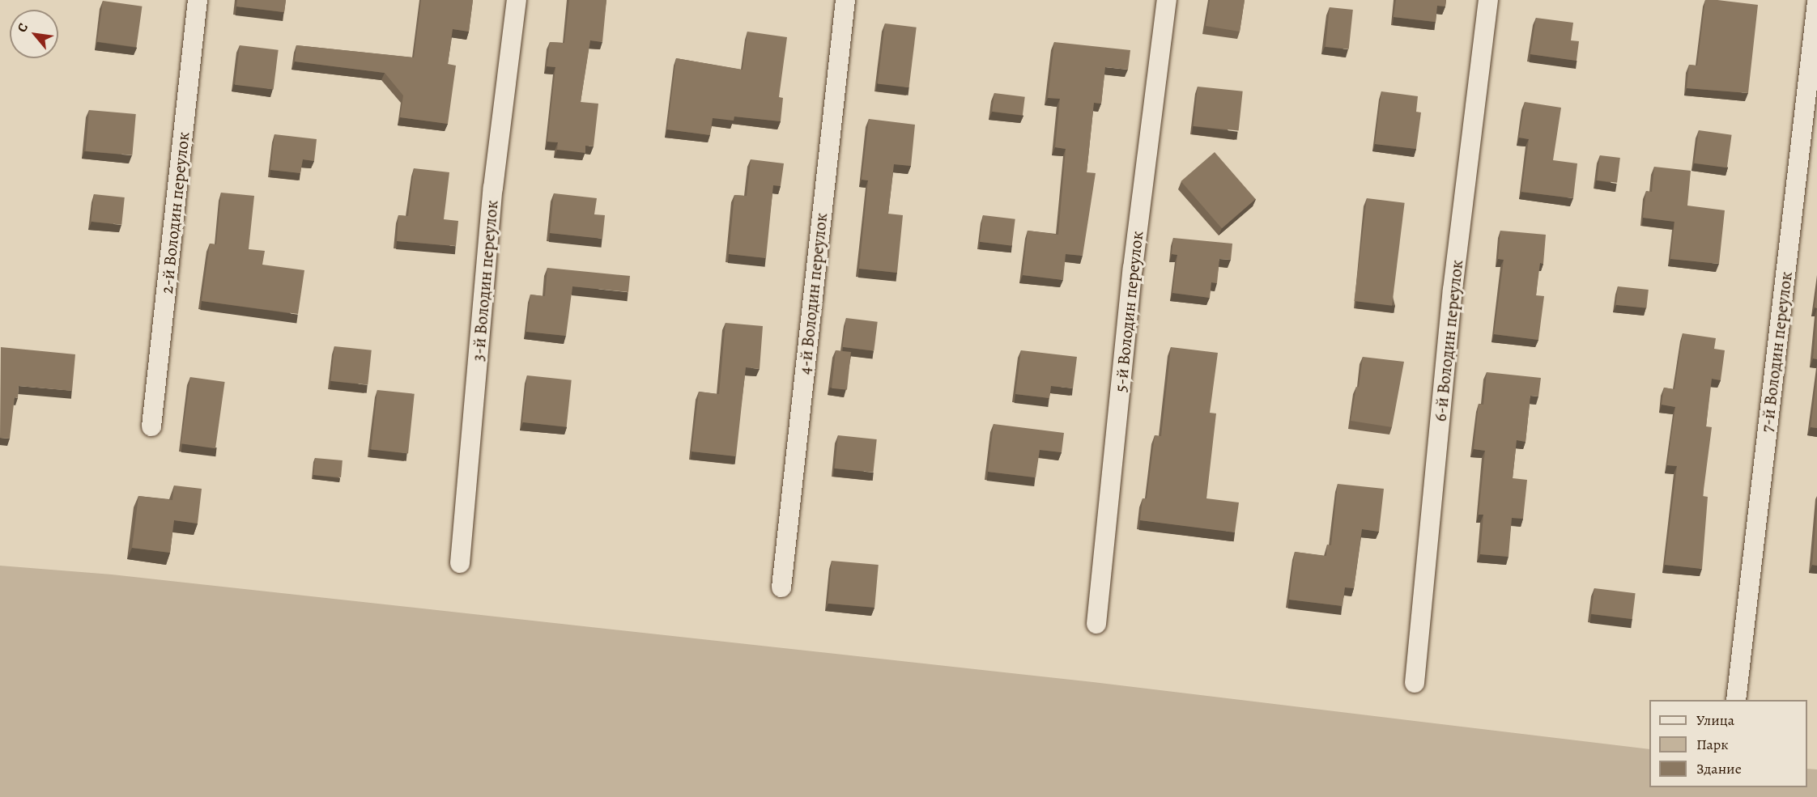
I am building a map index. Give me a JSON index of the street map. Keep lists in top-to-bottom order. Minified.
{"streets":{"street":["2-й Володин переулок","3-й Володин переулок","4-й Володин переулок","5-й Володин переулок","6-й Володин переулок","7-й Володин переулок"]},"legend":["Улица","Парк","Здание"],"north":"top left"}
